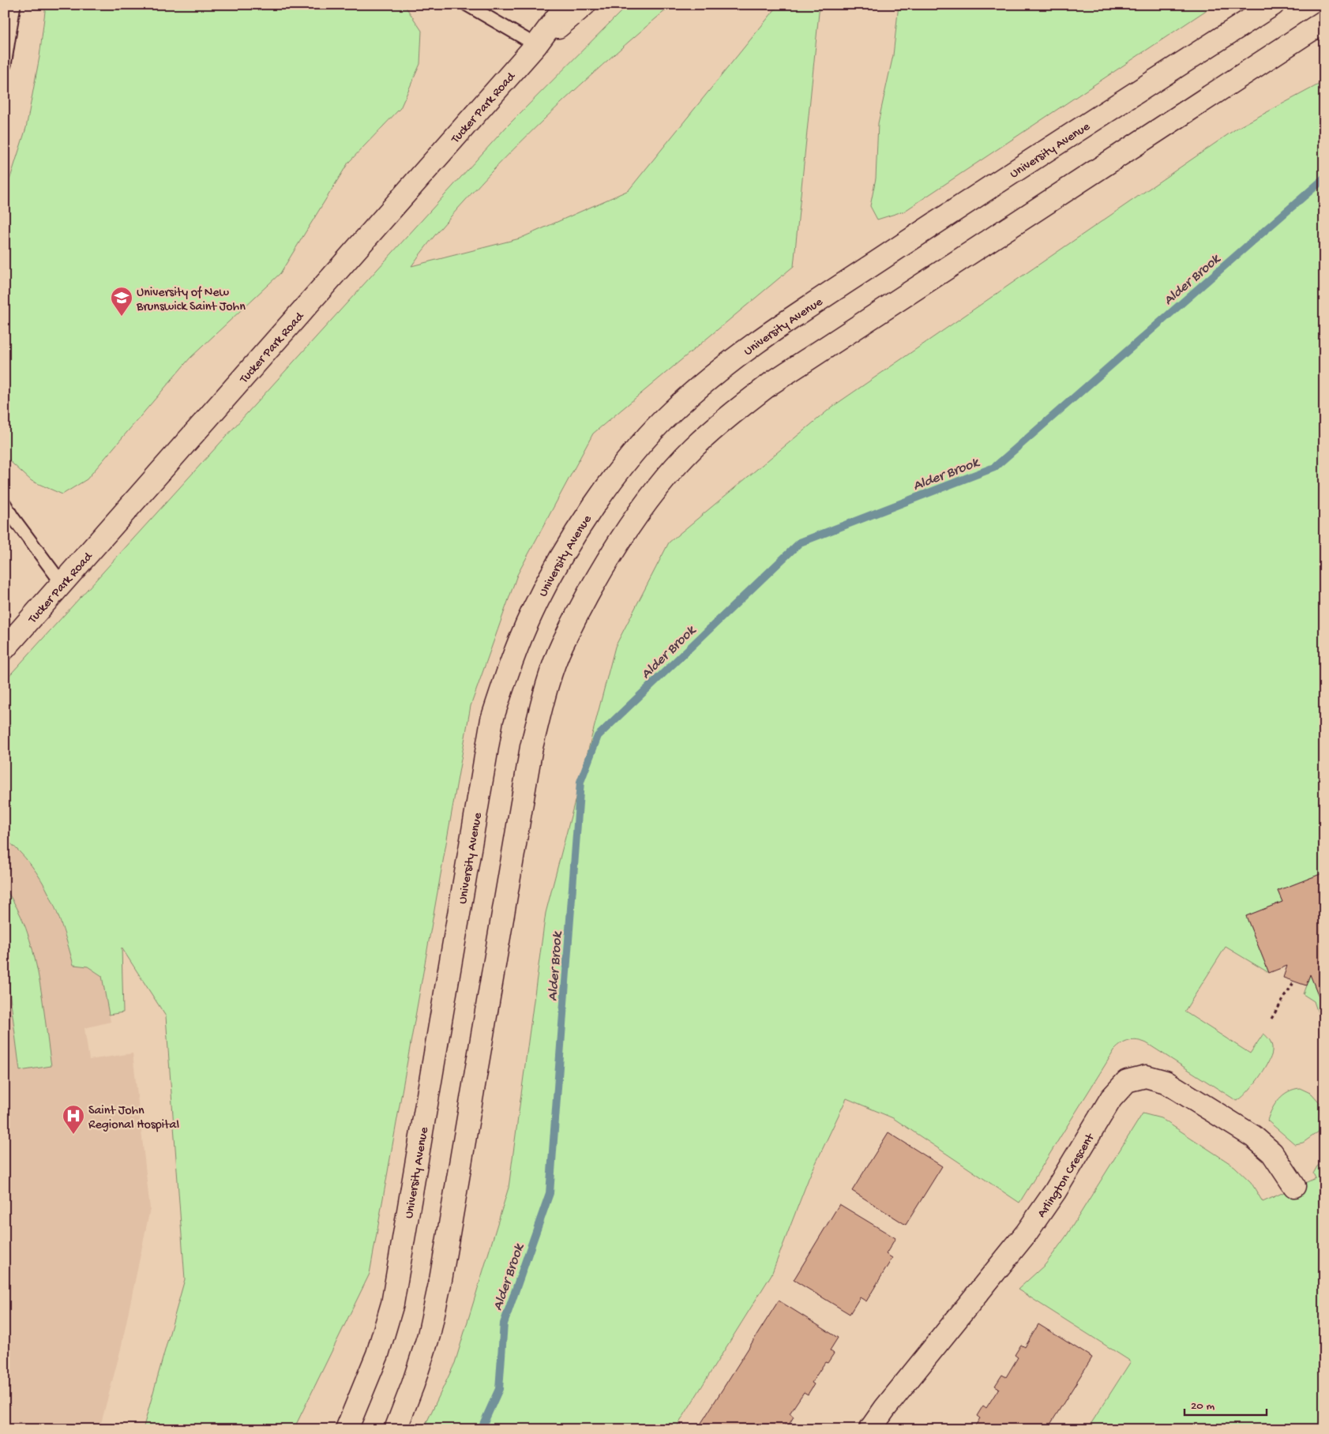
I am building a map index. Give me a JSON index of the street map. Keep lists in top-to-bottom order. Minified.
{"streets":{"main road":["Tucker Park Road","University Avenue","Arlington Crescent"]},"water":["Alder Brook"],"places":{"school or university":["University of New Brunswick Saint John"],"hospital":["Saint John Regional Hospital"]},"scale_bar":"20 m"}
